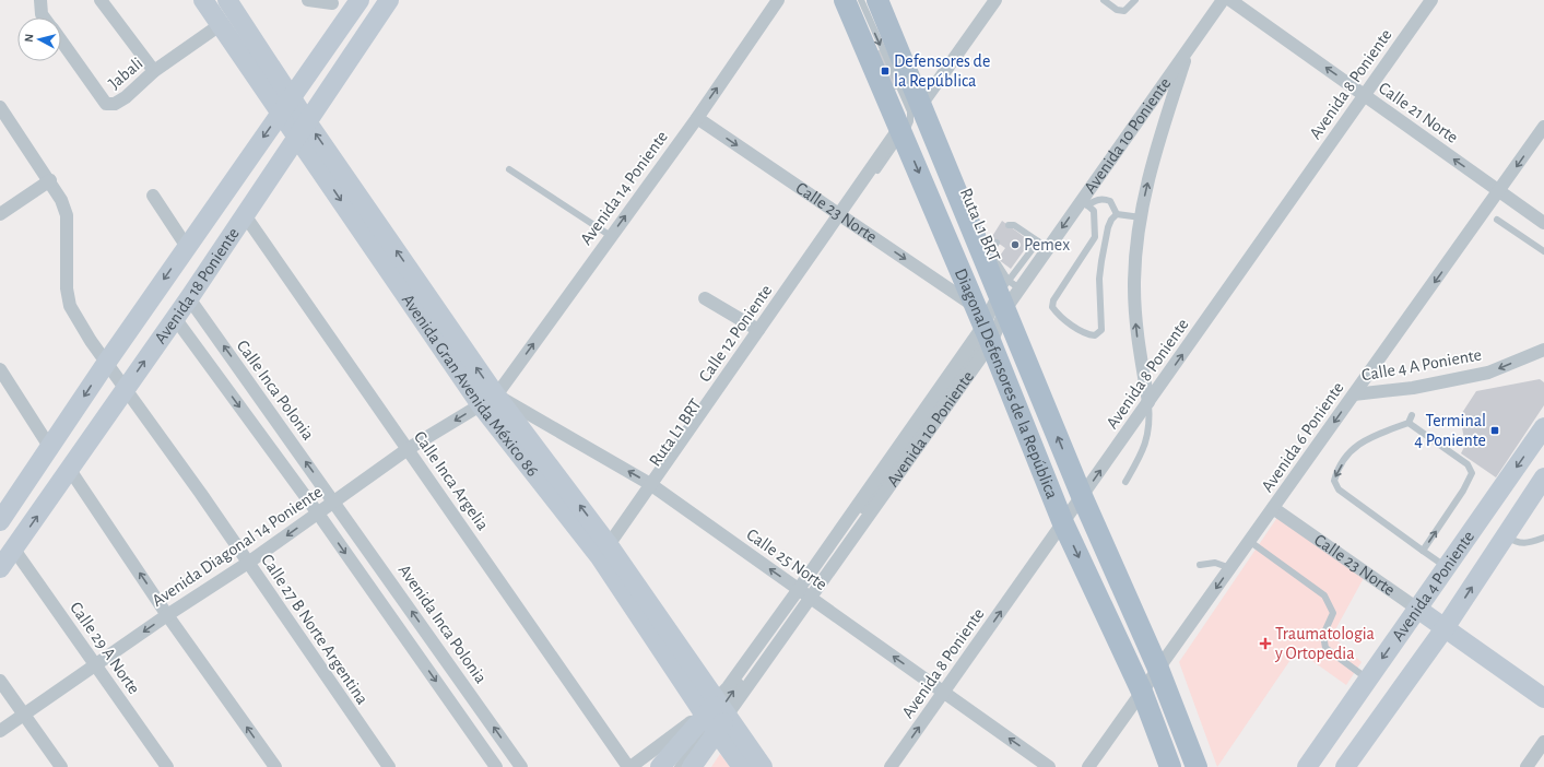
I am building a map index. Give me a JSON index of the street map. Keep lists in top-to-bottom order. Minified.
{"streets":{"main road":["Diagonal Defensores de la República"],"street":["Jabali","Avenida 8 Poniente","Calle 21 Norte","Avenida 10 Poniente","Avenida 14 Poniente","Calle 23 Norte","Avenida 18 Poniente","Calle 12 Poniente","Calle 4 A Poniente","Avenida Gran Avenida México 86","Calle Inca Polonia","Avenida 6 Poniente","Calle Inca Argelia","Avenida Diagonal 14 Poniente","Calle 25 Norte","Avenida 4 Poniente","Avenida Inca Polonia","Calle 27 B Norte Argentina","Calle 29 A Norte"],"lane":["Ruta L1 BRT"]},"crossings":[["Jabali","Avenida Gran Avenida México 86"],["Avenida 8 Poniente","Calle 21 Norte"],["Avenida 8 Poniente","Diagonal Defensores de la República"],["Avenida 8 Poniente","Calle 25 Norte"],["Calle 21 Norte","Avenida 6 Poniente"],["Avenida 10 Poniente","Calle 23 Norte"],["Avenida 10 Poniente","Ruta L1 BRT"],["Avenida 10 Poniente","Diagonal Defensores de la República"],["Avenida 10 Poniente","Avenida Gran Avenida México 86"],["Avenida 10 Poniente","Calle 25 Norte"],["Avenida 14 Poniente","Calle 23 Norte"],["Avenida 14 Poniente","Avenida Gran Avenida México 86"],["Avenida 14 Poniente","Avenida Diagonal 14 Poniente"],["Avenida 14 Poniente","Calle 25 Norte"],["Calle 23 Norte","Ruta L1 BRT"],["Calle 23 Norte","Calle 12 Poniente"],["Calle 23 Norte","Diagonal Defensores de la República"],["Calle 23 Norte","Avenida 6 Poniente"],["Calle 23 Norte","Avenida 4 Poniente"],["Ruta L1 BRT","Calle 12 Poniente"],["Ruta L1 BRT","Diagonal Defensores de la República"],["Ruta L1 BRT","Calle 25 Norte"],["Avenida 18 Poniente","Avenida Gran Avenida México 86"],["Avenida 18 Poniente","Calle Inca Polonia"],["Avenida 18 Poniente","Calle Inca Argelia"],["Avenida 18 Poniente","Calle 27 B Norte Argentina"],["Avenida 18 Poniente","Calle 29 A Norte"],["Calle 12 Poniente","Diagonal Defensores de la República"],["Calle 12 Poniente","Avenida Gran Avenida México 86"],["Calle 12 Poniente","Calle 25 Norte"],["Calle 4 A Poniente","Avenida 6 Poniente"],["Diagonal Defensores de la República","Avenida 6 Poniente"],["Avenida Gran Avenida México 86","Avenida Diagonal 14 Poniente"],["Avenida Gran Avenida México 86","Calle 25 Norte"],["Calle Inca Polonia","Avenida Diagonal 14 Poniente"],["Calle Inca Polonia","Avenida Inca Polonia"],["Calle Inca Argelia","Avenida Diagonal 14 Poniente"],["Avenida Diagonal 14 Poniente","Calle 25 Norte"],["Avenida Diagonal 14 Poniente","Avenida Inca Polonia"],["Avenida Diagonal 14 Poniente","Calle 27 B Norte Argentina"],["Avenida Diagonal 14 Poniente","Calle 29 A Norte"]],"one_way":["Avenida 8 Poniente","Calle 21 Norte","Avenida 14 Poniente","Calle 23 Norte","Calle 4 A Poniente","Avenida 6 Poniente","Avenida Diagonal 14 Poniente","Calle 25 Norte"],"places":{"transit":["Defensores de la República","Terminal 4 Poniente"],"other":["Pemex"],"health":["Traumatologia y Ortopedia"]},"north":"left"}
